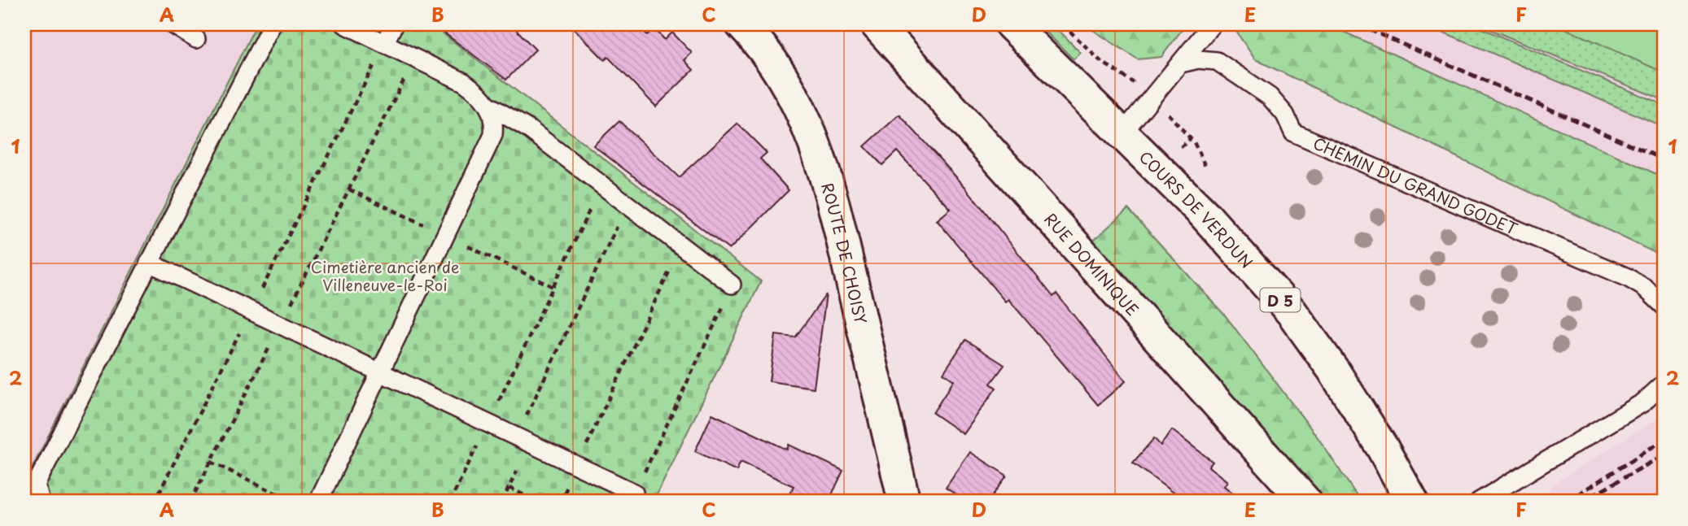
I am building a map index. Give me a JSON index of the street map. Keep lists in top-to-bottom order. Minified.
{"streets":{"street":["COURS DE VERDUN","ROUTE DE CHOISY","RUE DOMINIQUE","D 5"],"lane":["CHEMIN DU GRAND GODET"]},"parks":["Cimetière ancien de Villeneuve-le-Roi"],"grid":{"columns":["A","B","C","D","E","F"],"rows":["1","2"]}}
